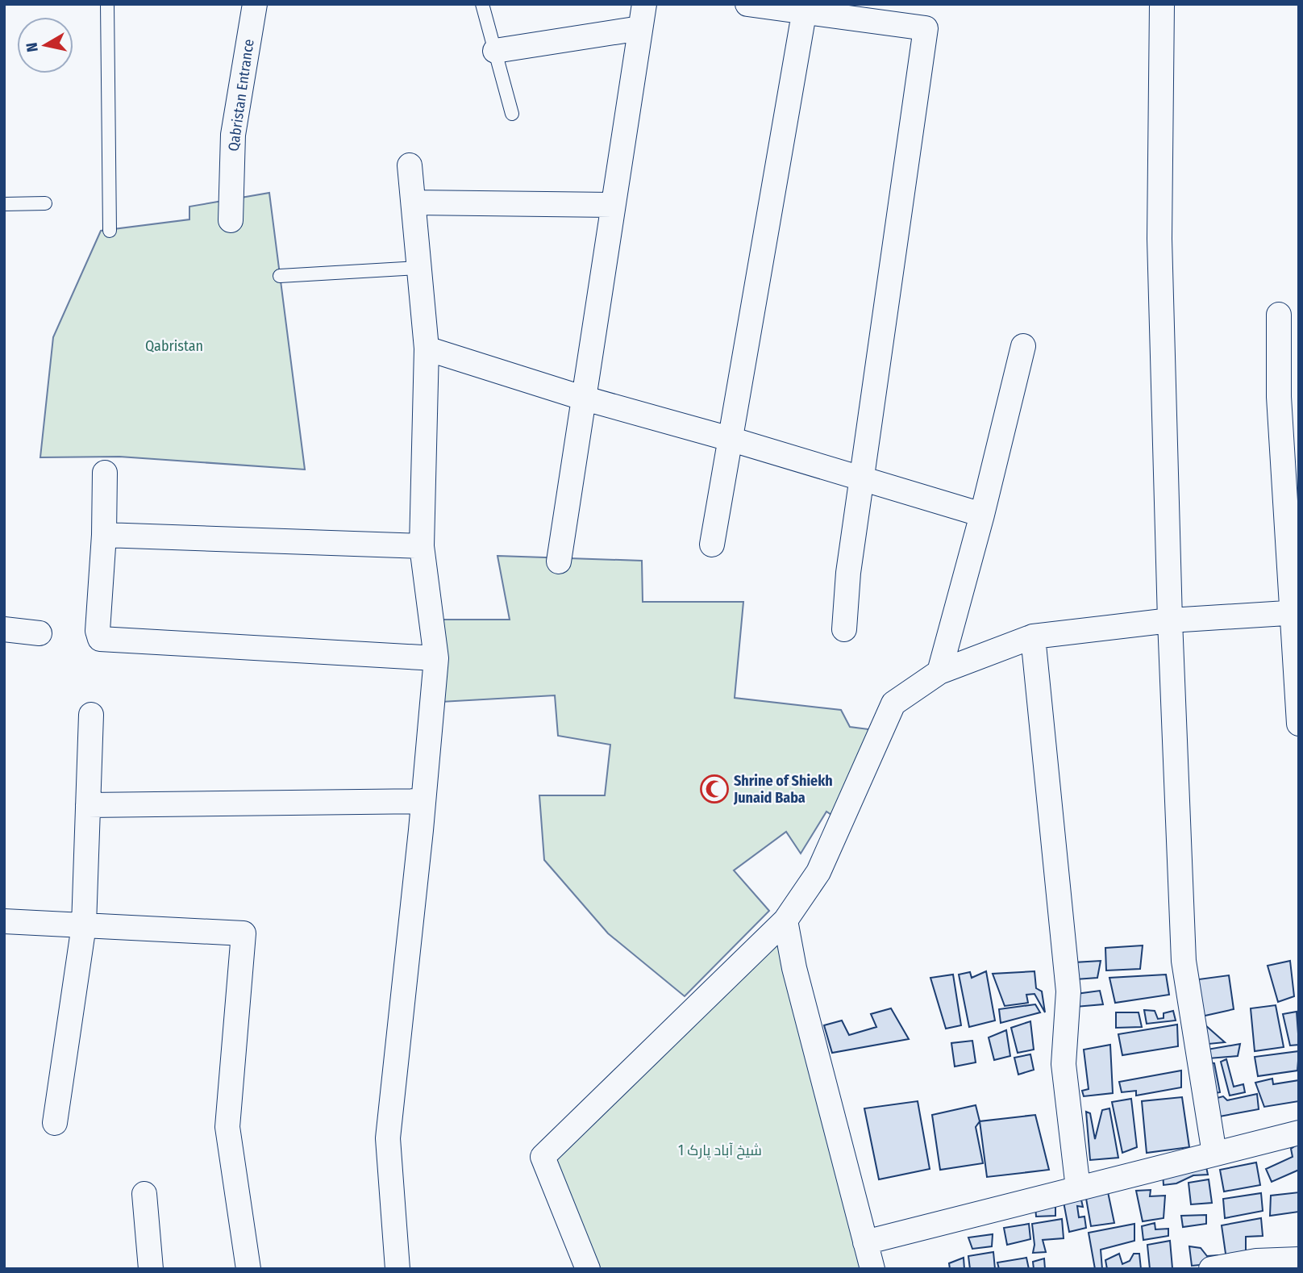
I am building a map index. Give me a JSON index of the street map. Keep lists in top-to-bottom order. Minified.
{"streets":{"street":["Qabristan Entrance"]},"parks":["Qabristan","شیخ آباد پارک 1"],"places":{"mosque":["Shrine of Shiekh Junaid Baba"]},"north":"left"}
